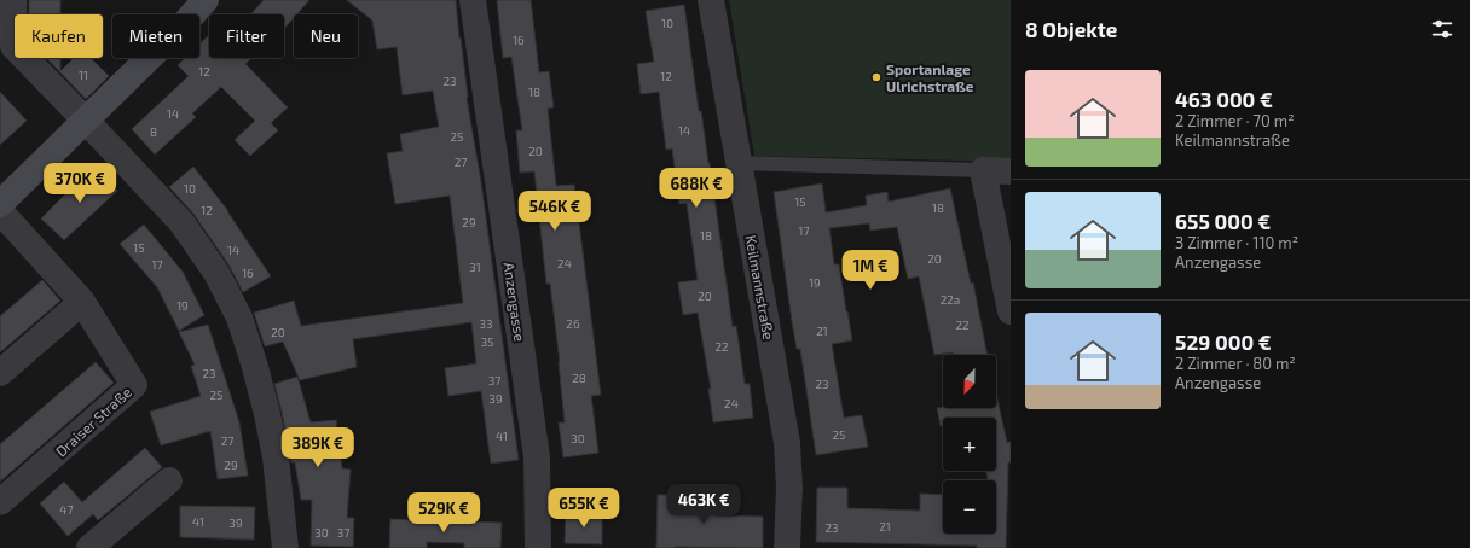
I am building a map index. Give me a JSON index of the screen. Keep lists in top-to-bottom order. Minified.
{"streets":{"street":["Keilmannstraße","Anzengasse","Draiser Straße"]},"places":["Sportanlage Ulrichstraße"],"house_numbers":["10","16","12","11","12","23","18","14","14","8","25","20","27","10","15","18","12","29","17","18","15","14","20","24","17","31","16","19","20","22a","19","33","26","22","21","20","35","22","23","28","37","23","25","39","24","25","41","30","27","29","47","41","39","21","23","30","37"],"north":"bottom","page":{"heading":"8 Objekte","chip":["Kaufen","Mieten","Filter","Neu"],"list":[{"name":"463 000 €","note":"2 Zimmer · 70 m² · Keilmannstraße"},{"name":"655 000 €","note":"3 Zimmer · 110 m² · Anzengasse"},{"name":"529 000 €","note":"2 Zimmer · 80 m² · Anzengasse"}],"price":["370K €","688K €","546K €","1M €","389K €","463K €","655K €","529K €"],"map_buttons":["+","−"]}}
